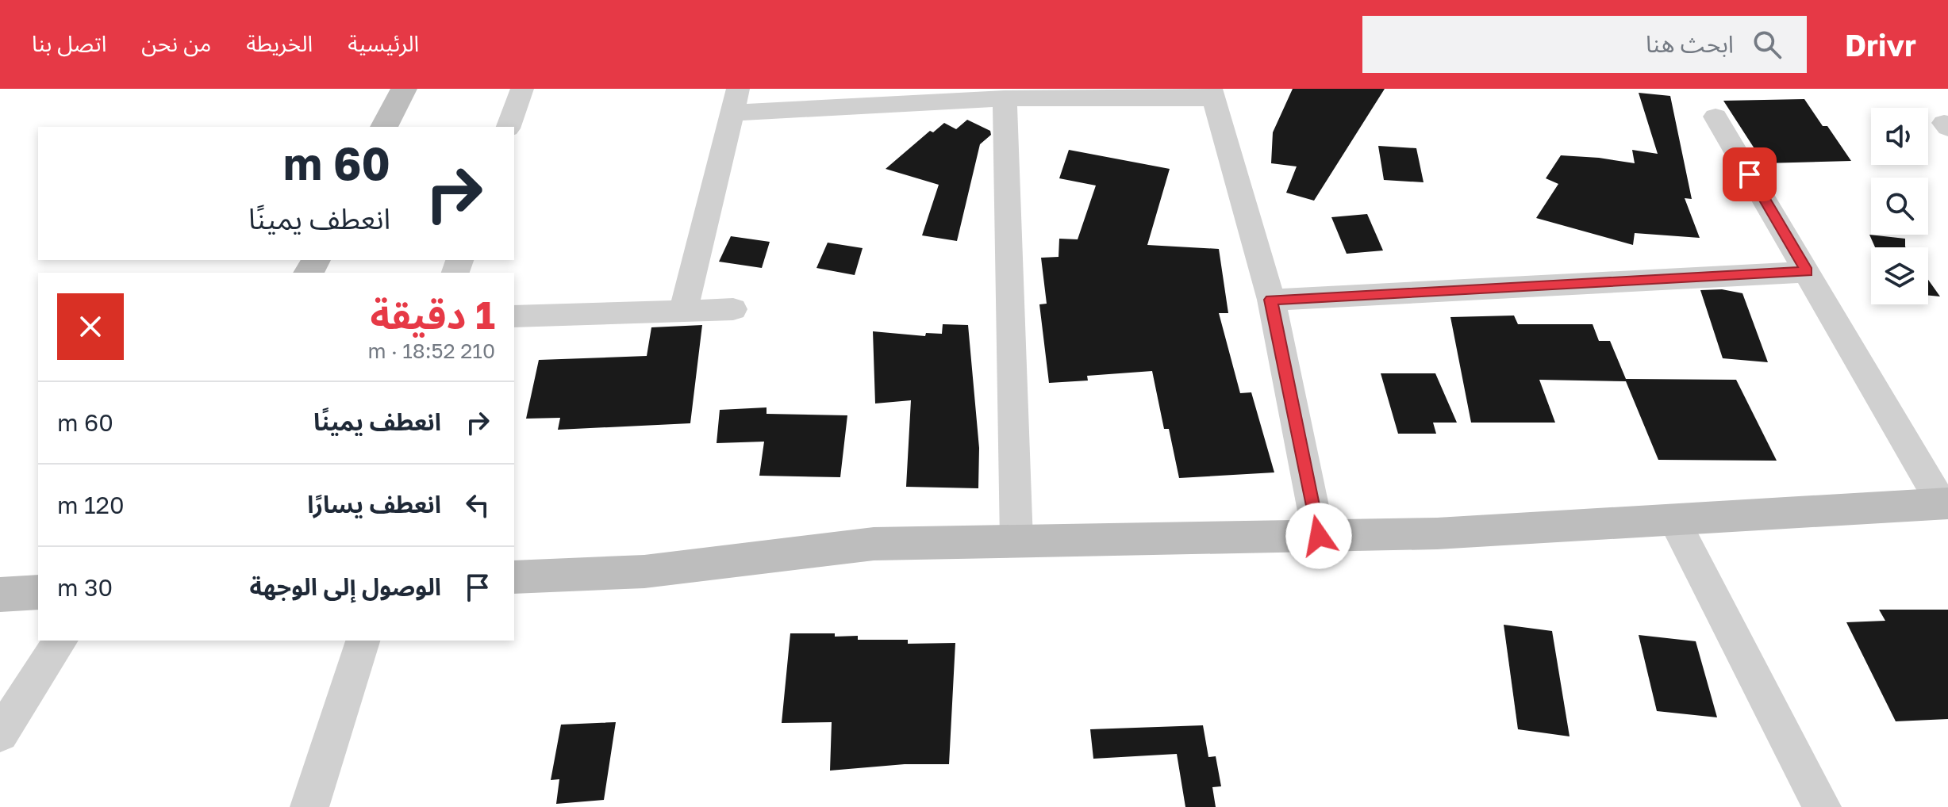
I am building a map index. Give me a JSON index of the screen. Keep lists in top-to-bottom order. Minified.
{"page":{"header":"Drivr","search":"ابحث هنا","nav":["الرئيسية","الخريطة","من نحن","اتصل بنا"],"turn":["60 m","انعطف يمينًا"],"heading":["1 دقيقة","210 m · 18:52"],"list":[{"name":"انعطف يمينًا","value":"60 m"},{"name":"انعطف يسارًا","value":"120 m"},{"name":"الوصول إلى الوجهة","value":"30 m"}]}}
